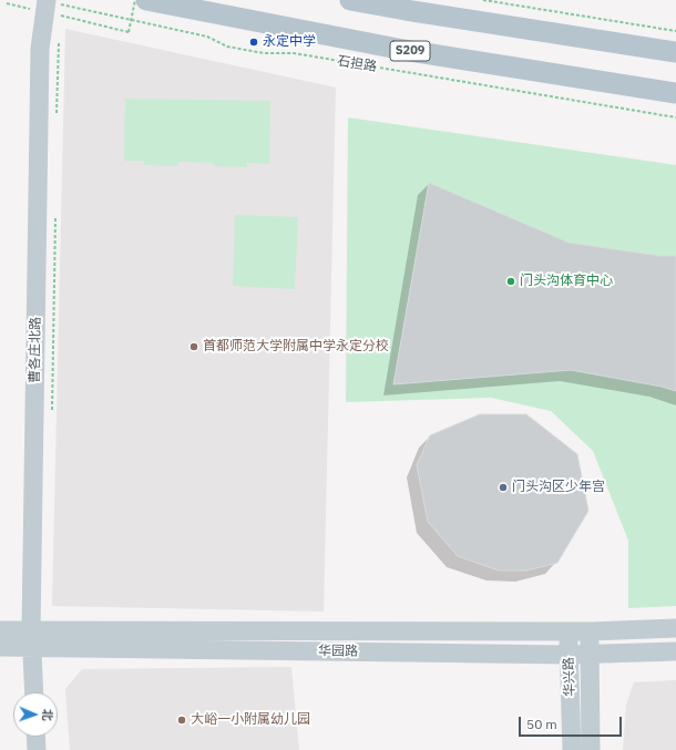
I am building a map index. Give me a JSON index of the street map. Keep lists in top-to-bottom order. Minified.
{"streets":{"main road":["S209","石担路"],"street":["曹各庄北路","华园路","华兴路"]},"crossings":[["石担路","曹各庄北路"],["曹各庄北路","华园路"],["华园路","华兴路"]],"places":["永定中学","门头沟体育中心","首都师范大学附属中学永定分校","门头沟区少年宫","大峪一小附属幼儿园"],"scale_bar":"50 m","north":"right"}
